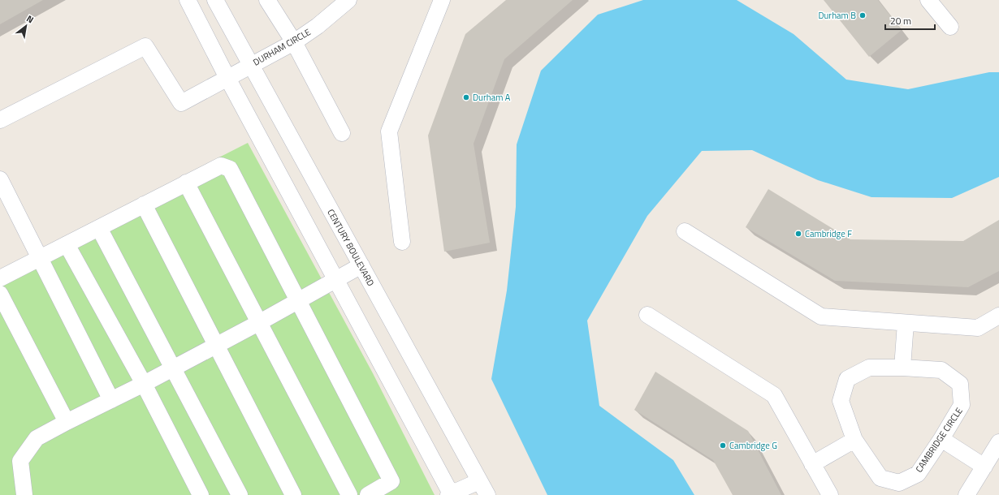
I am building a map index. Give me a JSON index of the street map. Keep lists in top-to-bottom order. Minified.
{"streets":{"street":["DURHAM CIRCLE","CENTURY BOULEVARD","CAMBRIDGE CIRCLE"]},"crossings":[["DURHAM CIRCLE","CENTURY BOULEVARD"]],"places":["Durham B","Durham A","Cambridge F","Cambridge G"],"scale_bar":"20 m","north":"top right"}
